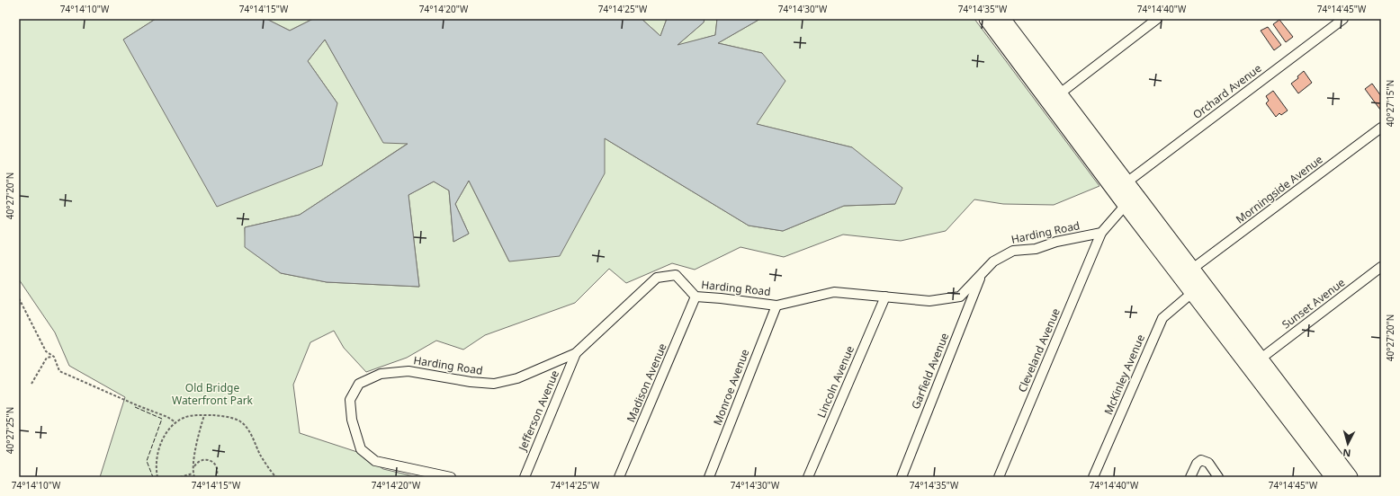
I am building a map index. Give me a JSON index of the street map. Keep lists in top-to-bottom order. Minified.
{"streets":{"street":["Orchard Avenue","Morningside Avenue","Harding Road","Sunset Avenue","Cleveland Avenue","Garfield Avenue","McKinley Avenue","Lincoln Avenue","Madison Avenue","Monroe Avenue","Jefferson Avenue"]},"crossings":[["Harding Road","Cleveland Avenue"],["Harding Road","Garfield Avenue"],["Harding Road","Lincoln Avenue"],["Harding Road","Madison Avenue"],["Harding Road","Monroe Avenue"],["Harding Road","Jefferson Avenue"]],"parks":["Old Bridge Waterfront Park"],"north":"bottom","coordinates":["74°14'10\"W","74°14'15\"W","74°14'20\"W","74°14'25\"W","74°14'30\"W","74°14'35\"W","74°14'40\"W","74°14'45\"W","40°27'15\"N","40°27'20\"N","40°27'25\"N"]}
